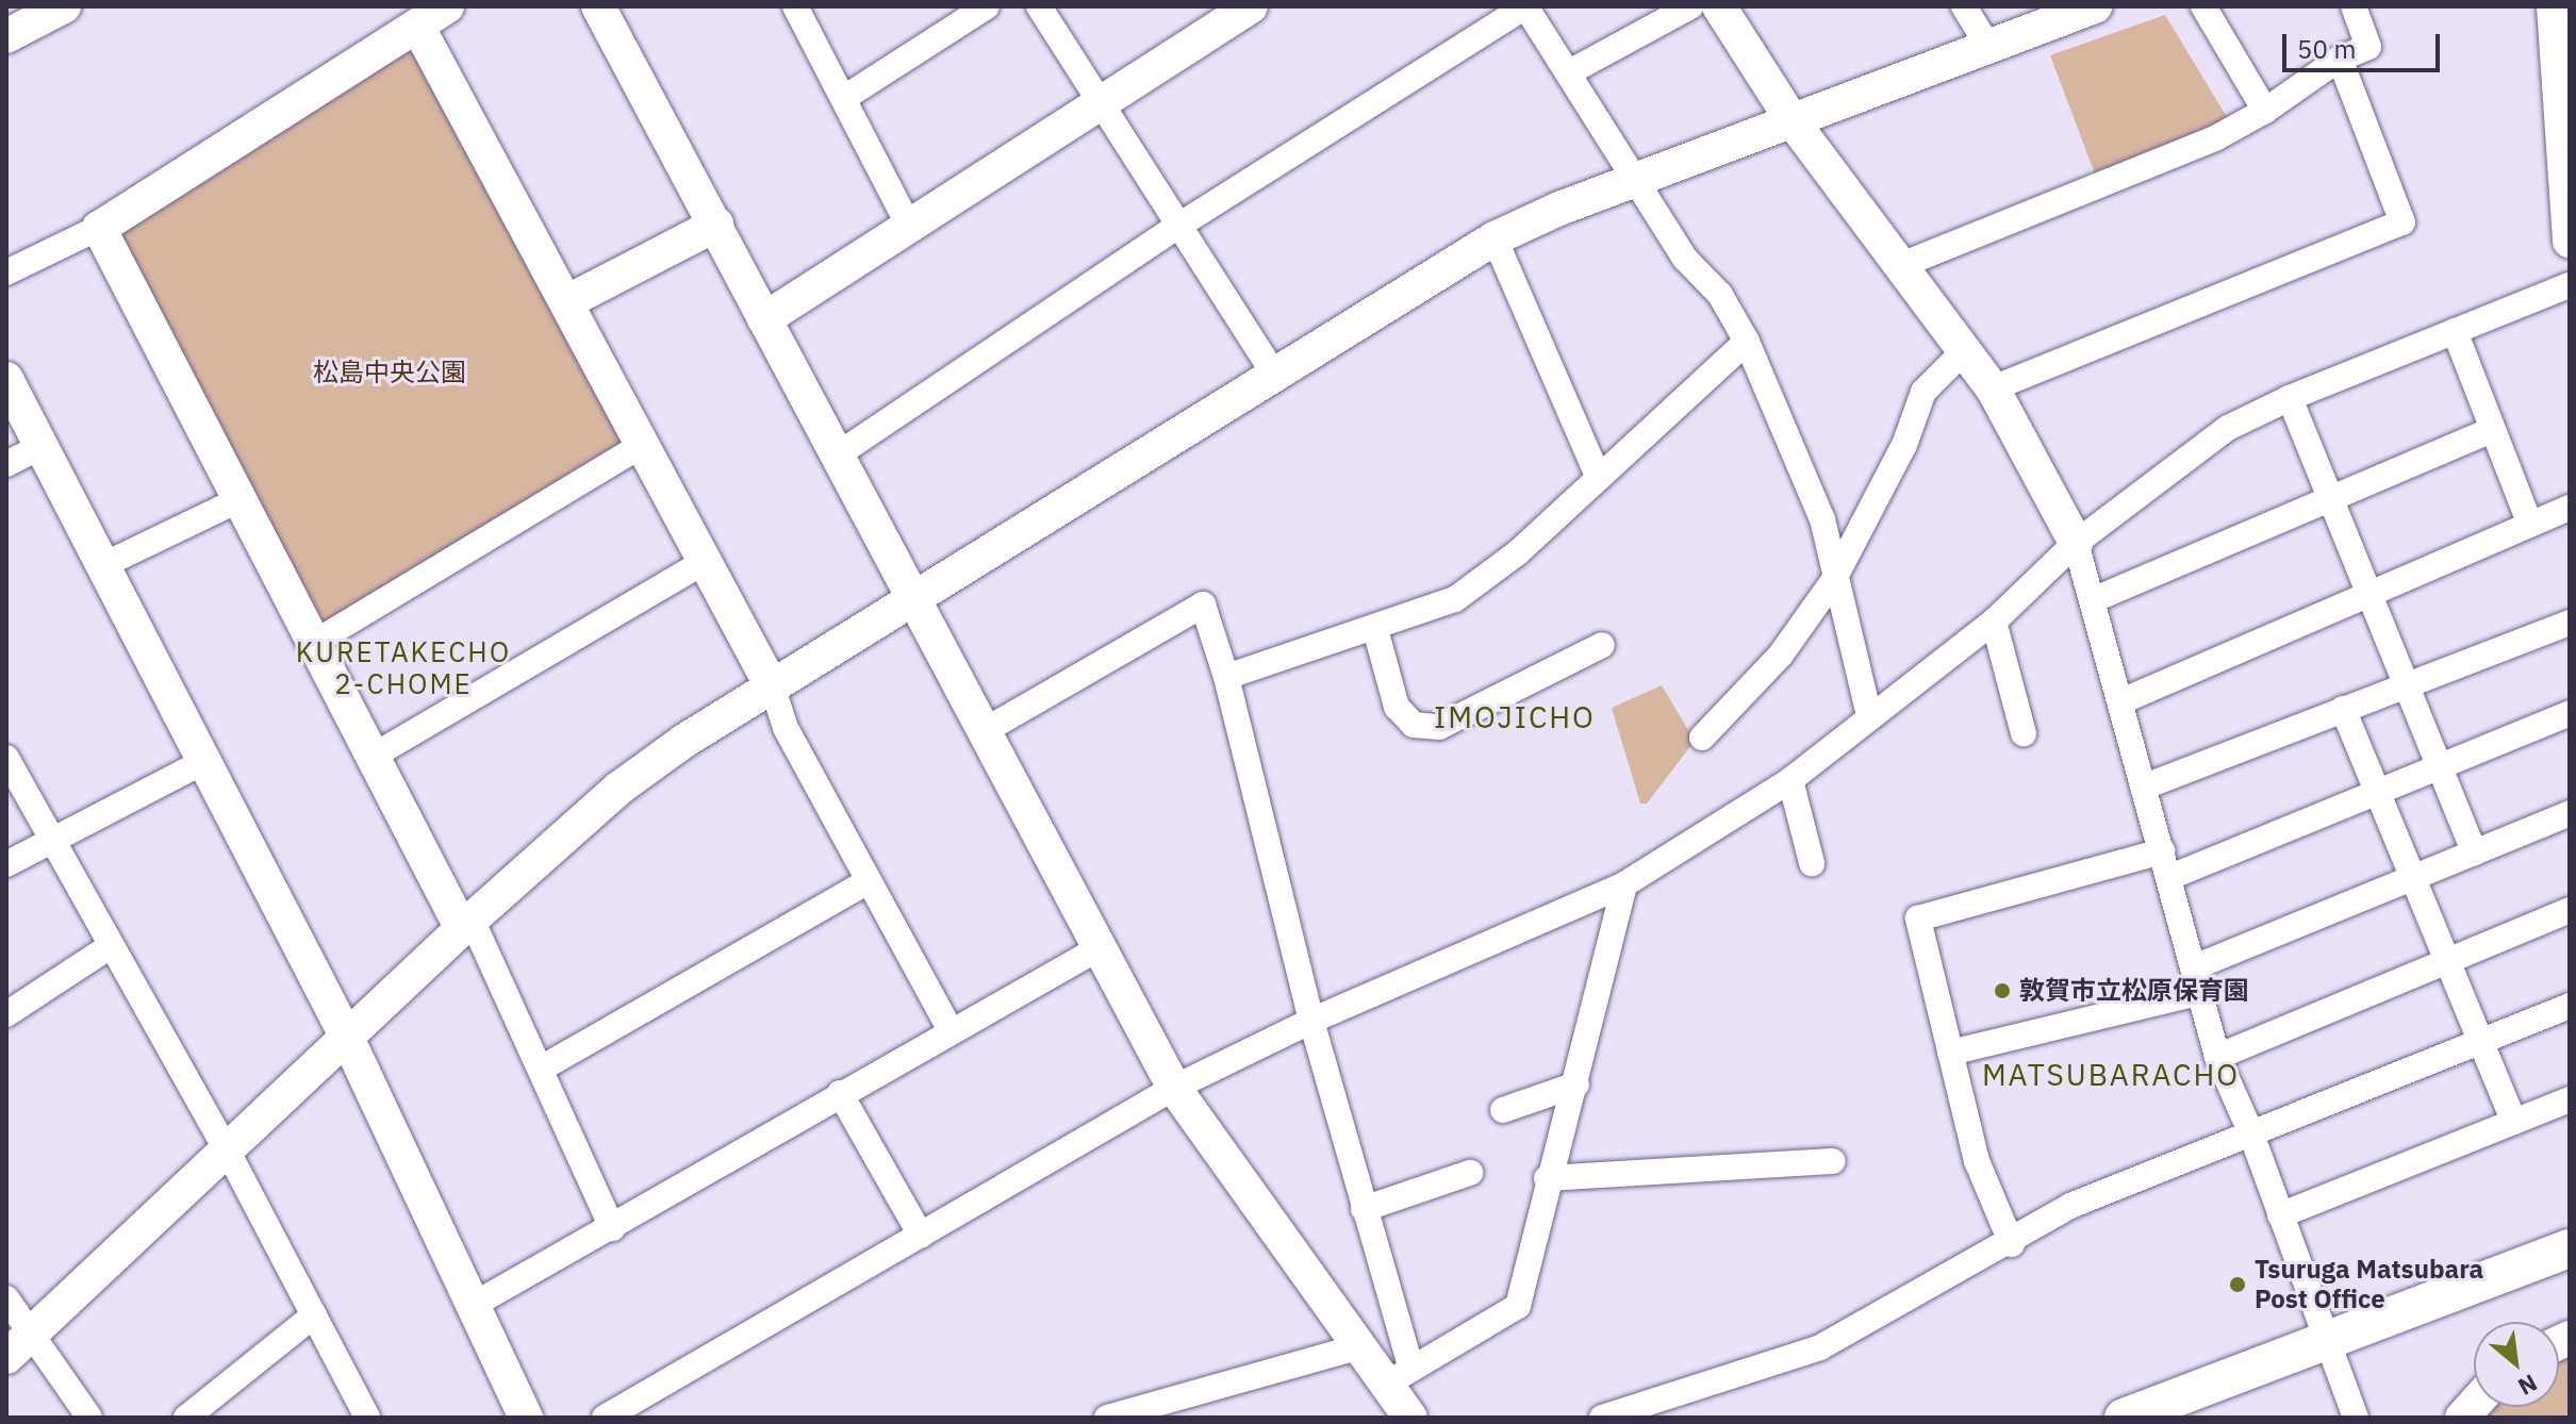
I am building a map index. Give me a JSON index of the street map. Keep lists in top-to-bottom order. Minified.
{"districts":["KURETAKECHO 2-CHOME","IMOJICHO","MATSUBARACHO"],"parks":["松島中央公園"],"places":["敦賀市立松原保育園","Tsuruga Matsubara Post Office"],"scale_bar":"50 m","north":"bottom right"}
